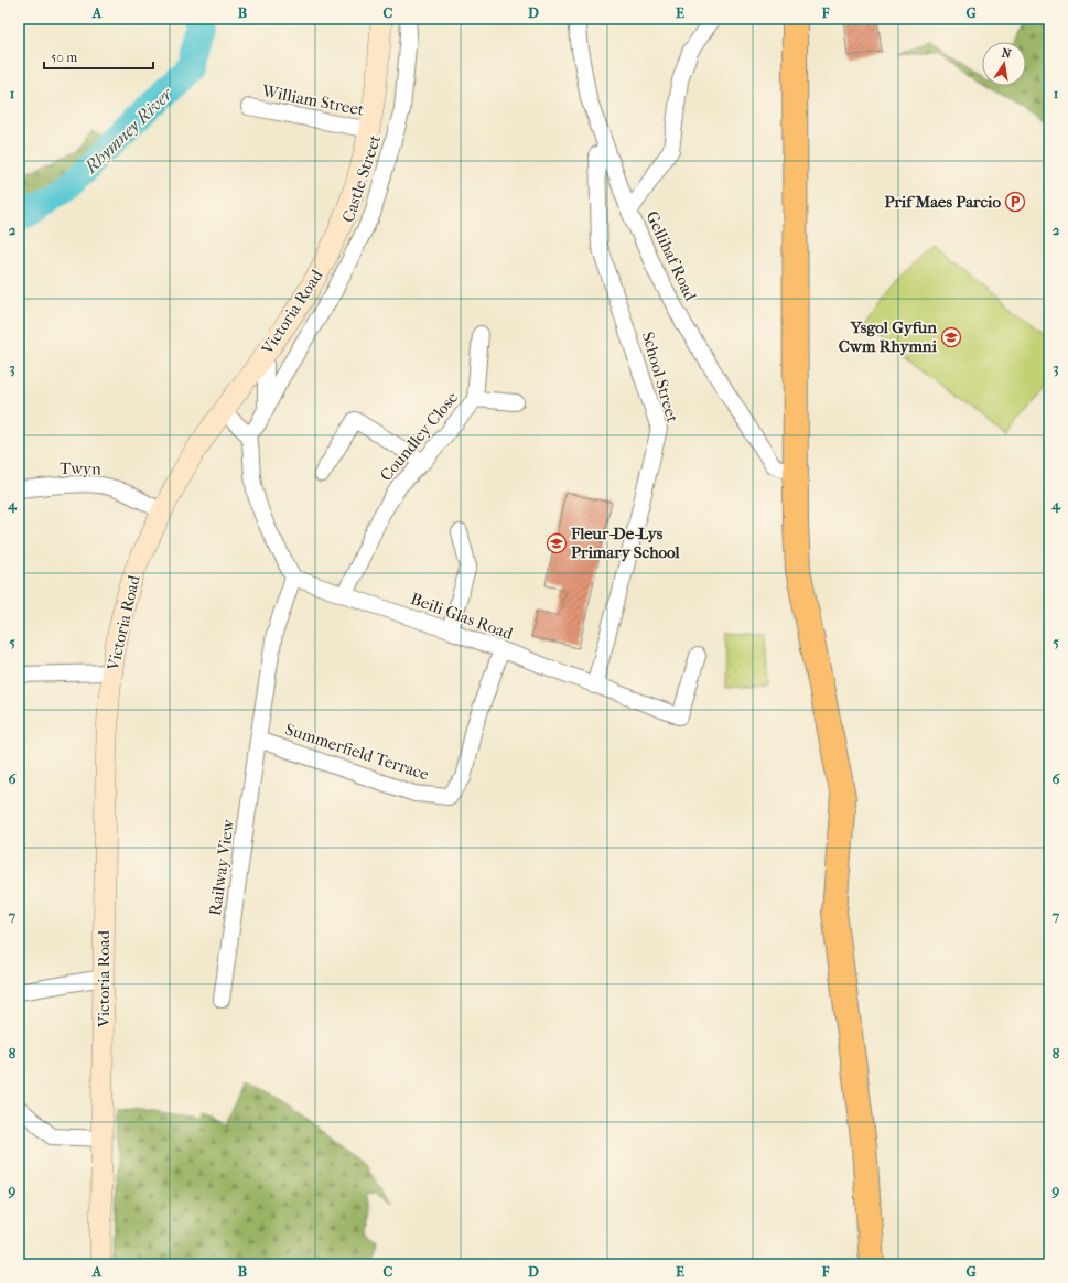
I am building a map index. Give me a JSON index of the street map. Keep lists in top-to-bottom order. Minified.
{"streets":{"main road":["Victoria Road"],"street":["William Street","Castle Street","Gellihaf Road","School Street","Coundley Close","Twyn","Beili Glas Road","Summerfield Terrace","Railway View"]},"crossings":[["William Street","Victoria Road"],["Victoria Road","Twyn"],["School Street","Beili Glas Road"],["Coundley Close","Beili Glas Road"],["Beili Glas Road","Summerfield Terrace"],["Beili Glas Road","Railway View"],["Summerfield Terrace","Railway View"]],"water":["Rhymney River"],"places":{"parking":["Prif Maes Parcio"],"school or university":["Ysgol Gyfun Cwm Rhymni","Fleur-De-Lys Primary School"]},"scale_bar":"50 m","north":"top","grid":{"columns":["A","B","C","D","E","F","G"],"rows":["1","2","3","4","5","6","7","8","9"]}}
